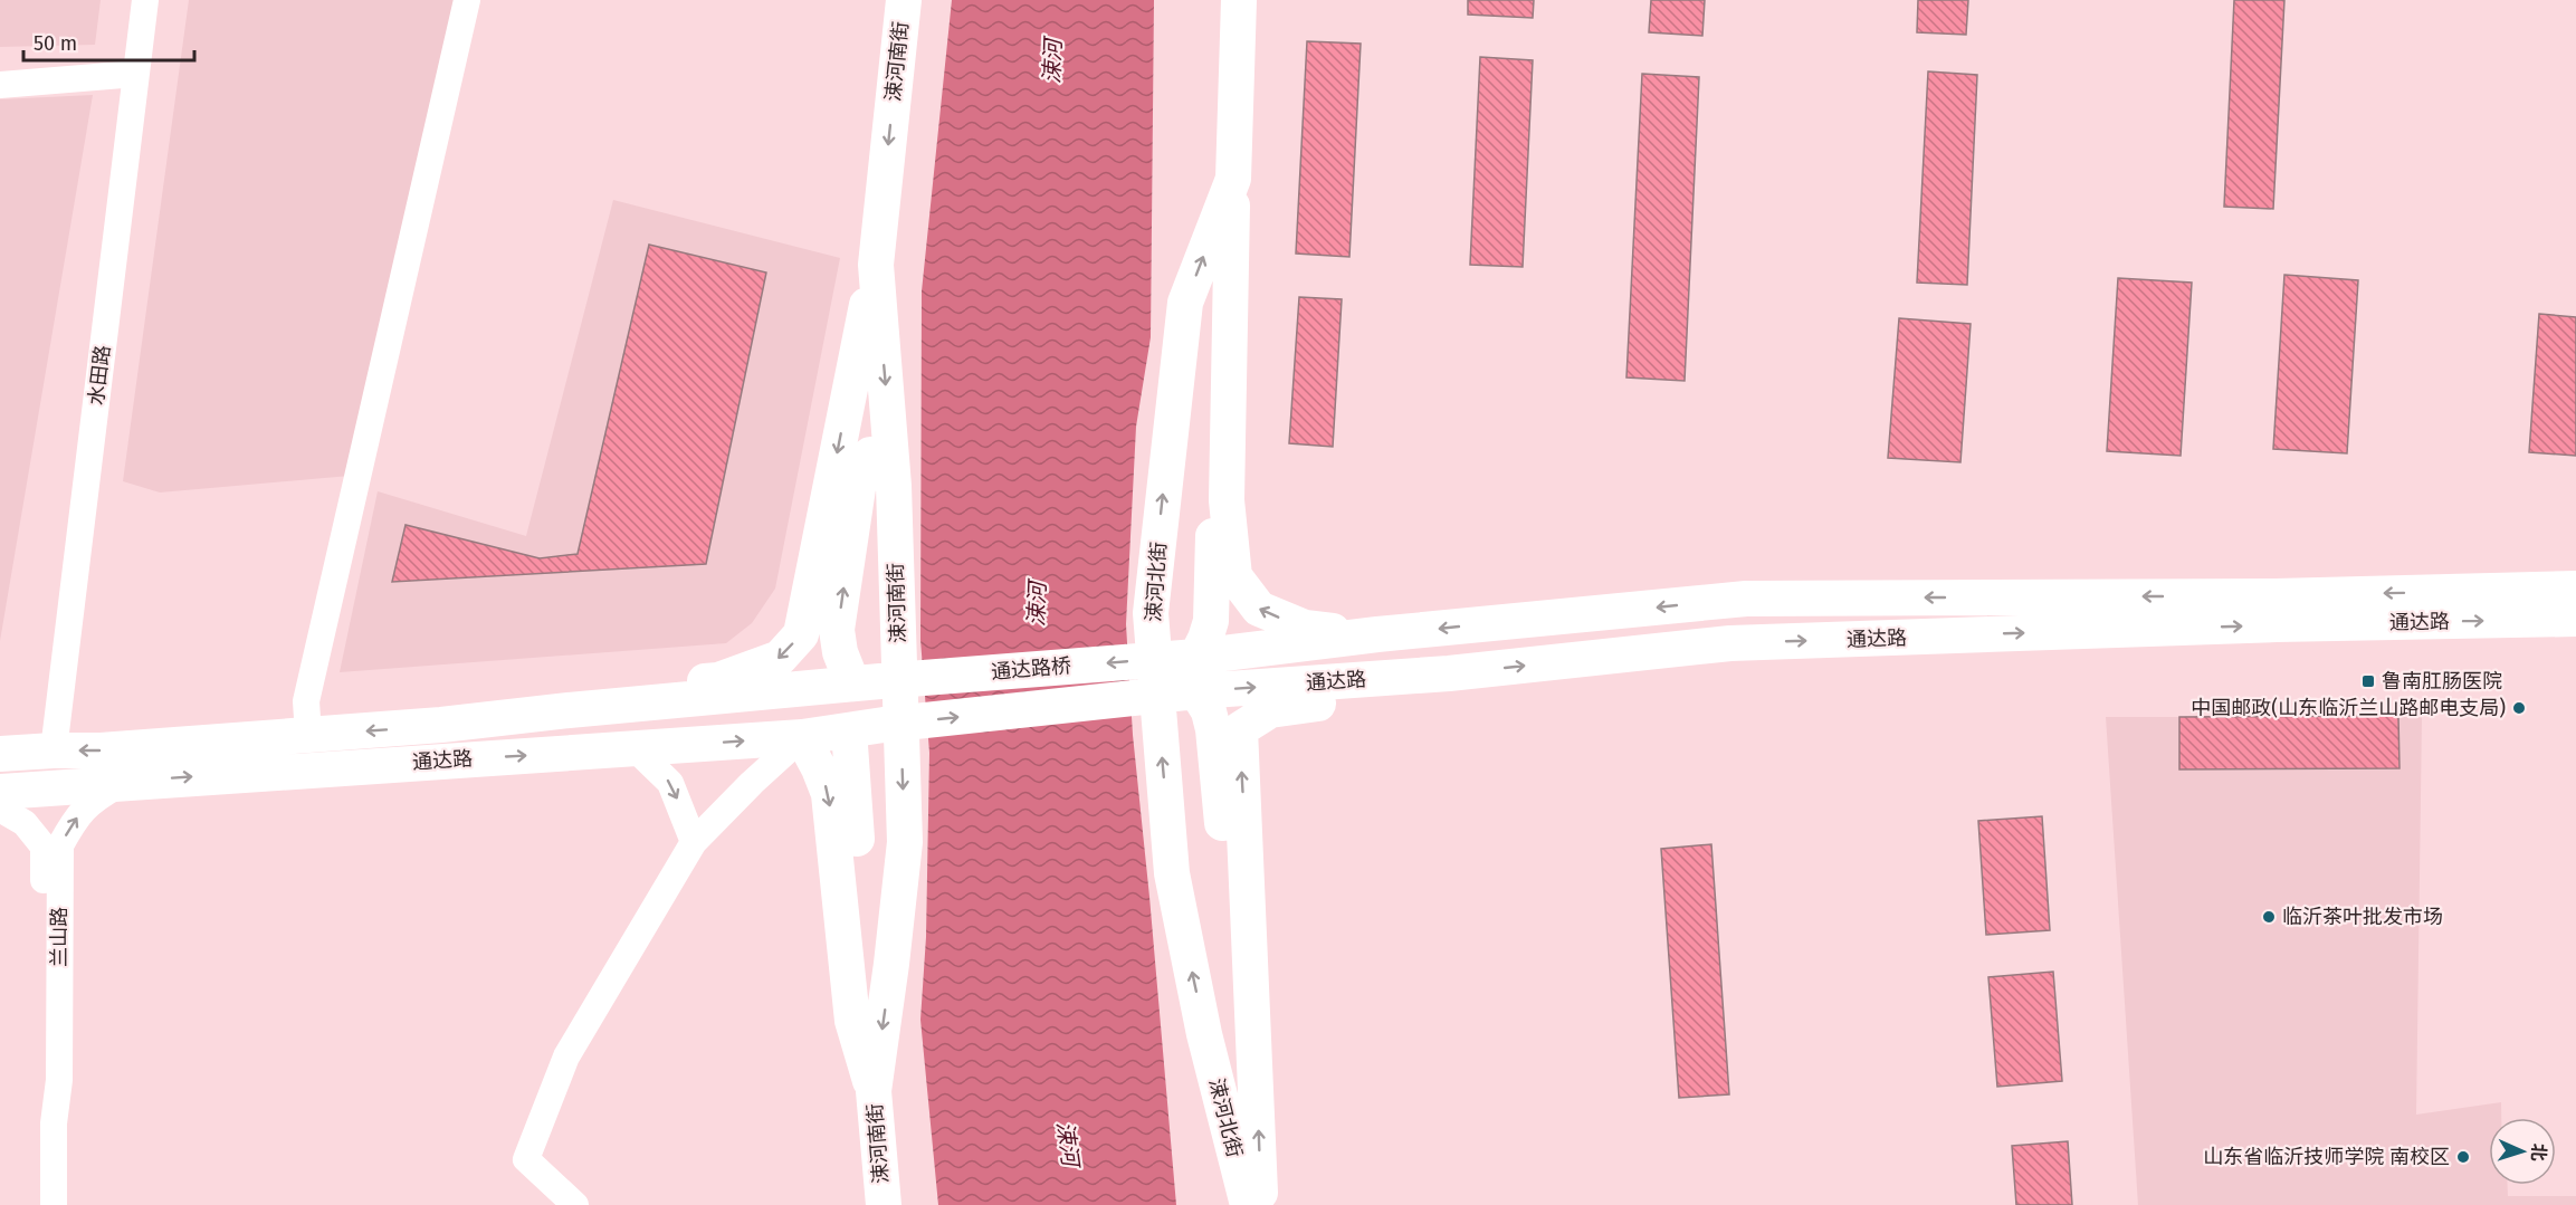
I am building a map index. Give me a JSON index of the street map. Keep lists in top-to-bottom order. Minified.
{"streets":{"main road":["涑河南街","涑河北街","通达路","通达路桥"],"street":["水田路","兰山路"]},"crossings":[["水田路","通达路"],["通达路","通达路桥"],["通达路","兰山路"]],"one_way":["涑河北街","兰山路"],"water":["涑河"],"places":{"transit":["鲁南肛肠医院"],"other":["中国邮政(山东临沂兰山路邮电支局)","临沂茶叶批发市场","山东省临沂技师学院 南校区"]},"scale_bar":"50 m","north":"right"}
